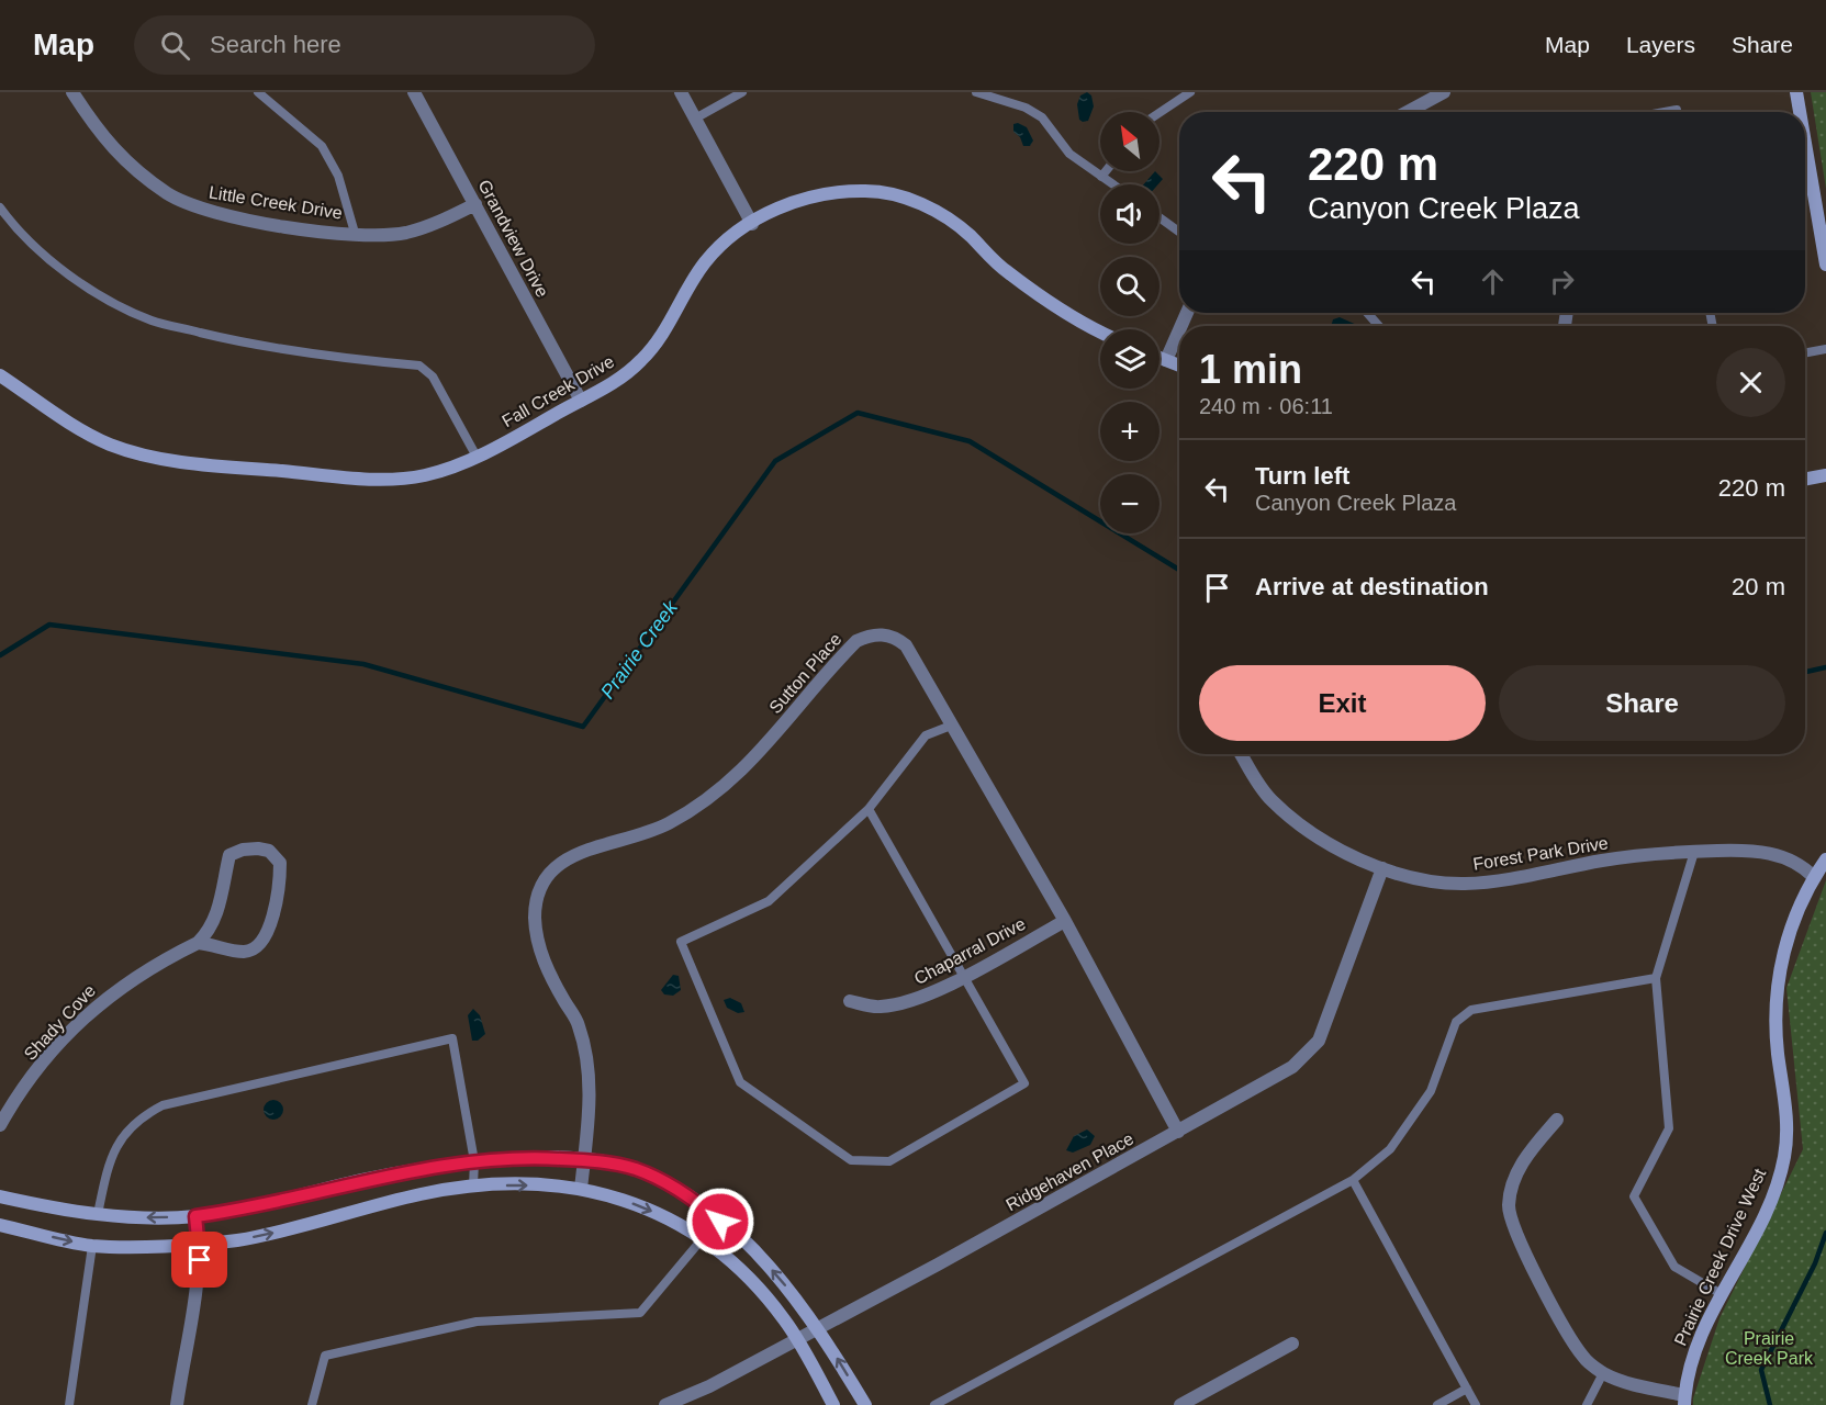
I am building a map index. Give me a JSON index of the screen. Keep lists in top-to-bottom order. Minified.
{"streets":{"street":["Little Creek Drive","Grandview Drive","Fall Creek Drive","Sutton Place","Forest Park Drive","Chaparral Drive","Shady Cove","Ridgehaven Place","Prairie Creek Drive West"]},"crossings":[["Little Creek Drive","Grandview Drive"],["Grandview Drive","Fall Creek Drive"],["Sutton Place","Chaparral Drive"],["Sutton Place","Ridgehaven Place"],["Forest Park Drive","Ridgehaven Place"],["Forest Park Drive","Prairie Creek Drive West"]],"water":["Prairie Creek"],"parks":["Prairie Creek Park"],"north":"top left","page":{"header":"Map","search":"Search here","nav":["Map","Layers","Share"],"map_buttons":["+","−"],"turn":["220 m","Canyon Creek Plaza"],"heading":["1 min","240 m · 06:11"],"list":[{"name":"Turn left","note":"Canyon Creek Plaza","value":"220 m"},{"name":"Arrive at destination","value":"20 m"}],"buttons":["Exit","Share"]}}
